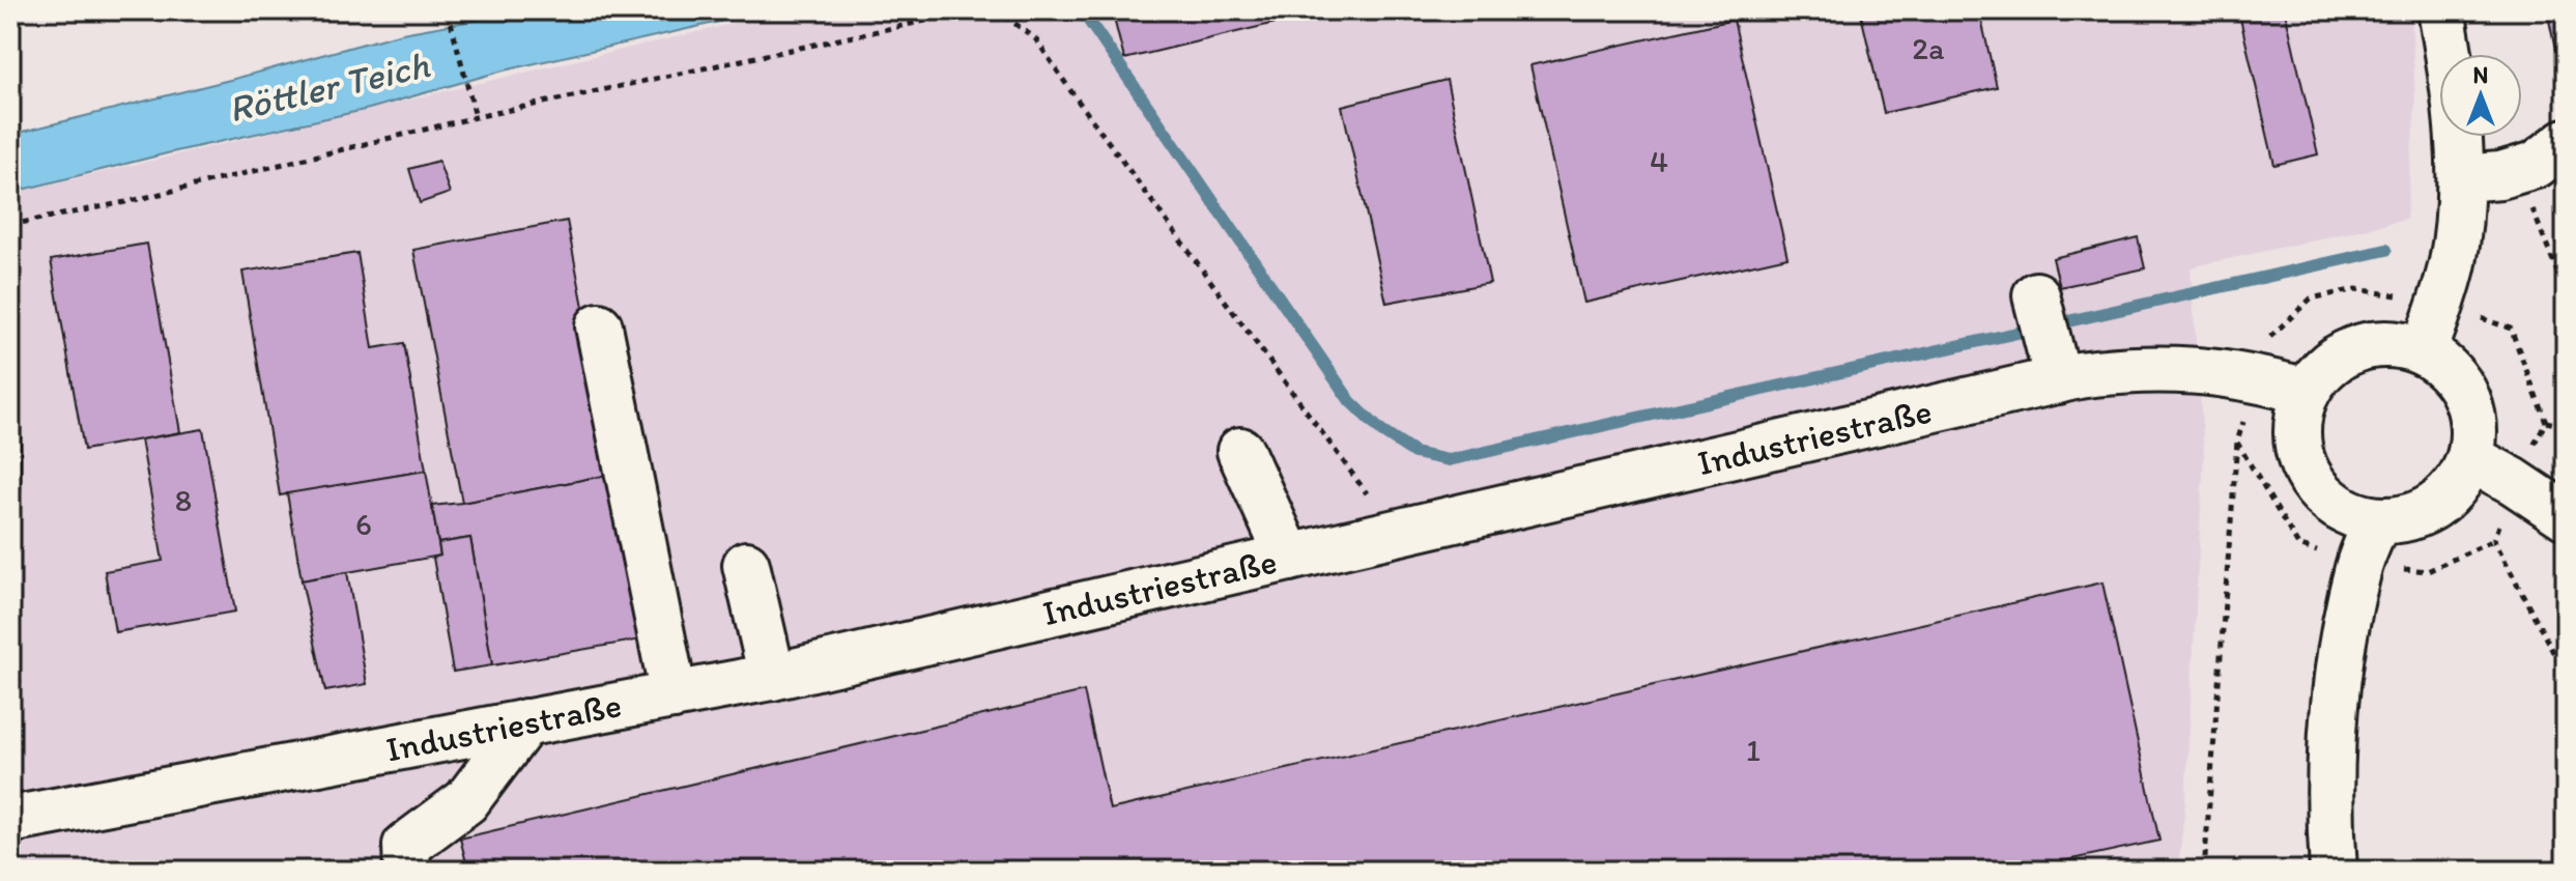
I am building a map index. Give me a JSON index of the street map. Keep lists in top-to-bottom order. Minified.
{"streets":{"street":["Industriestraße"]},"water":["Röttler Teich"],"house_numbers":["2a","4","8","6","1"],"north":"top"}
